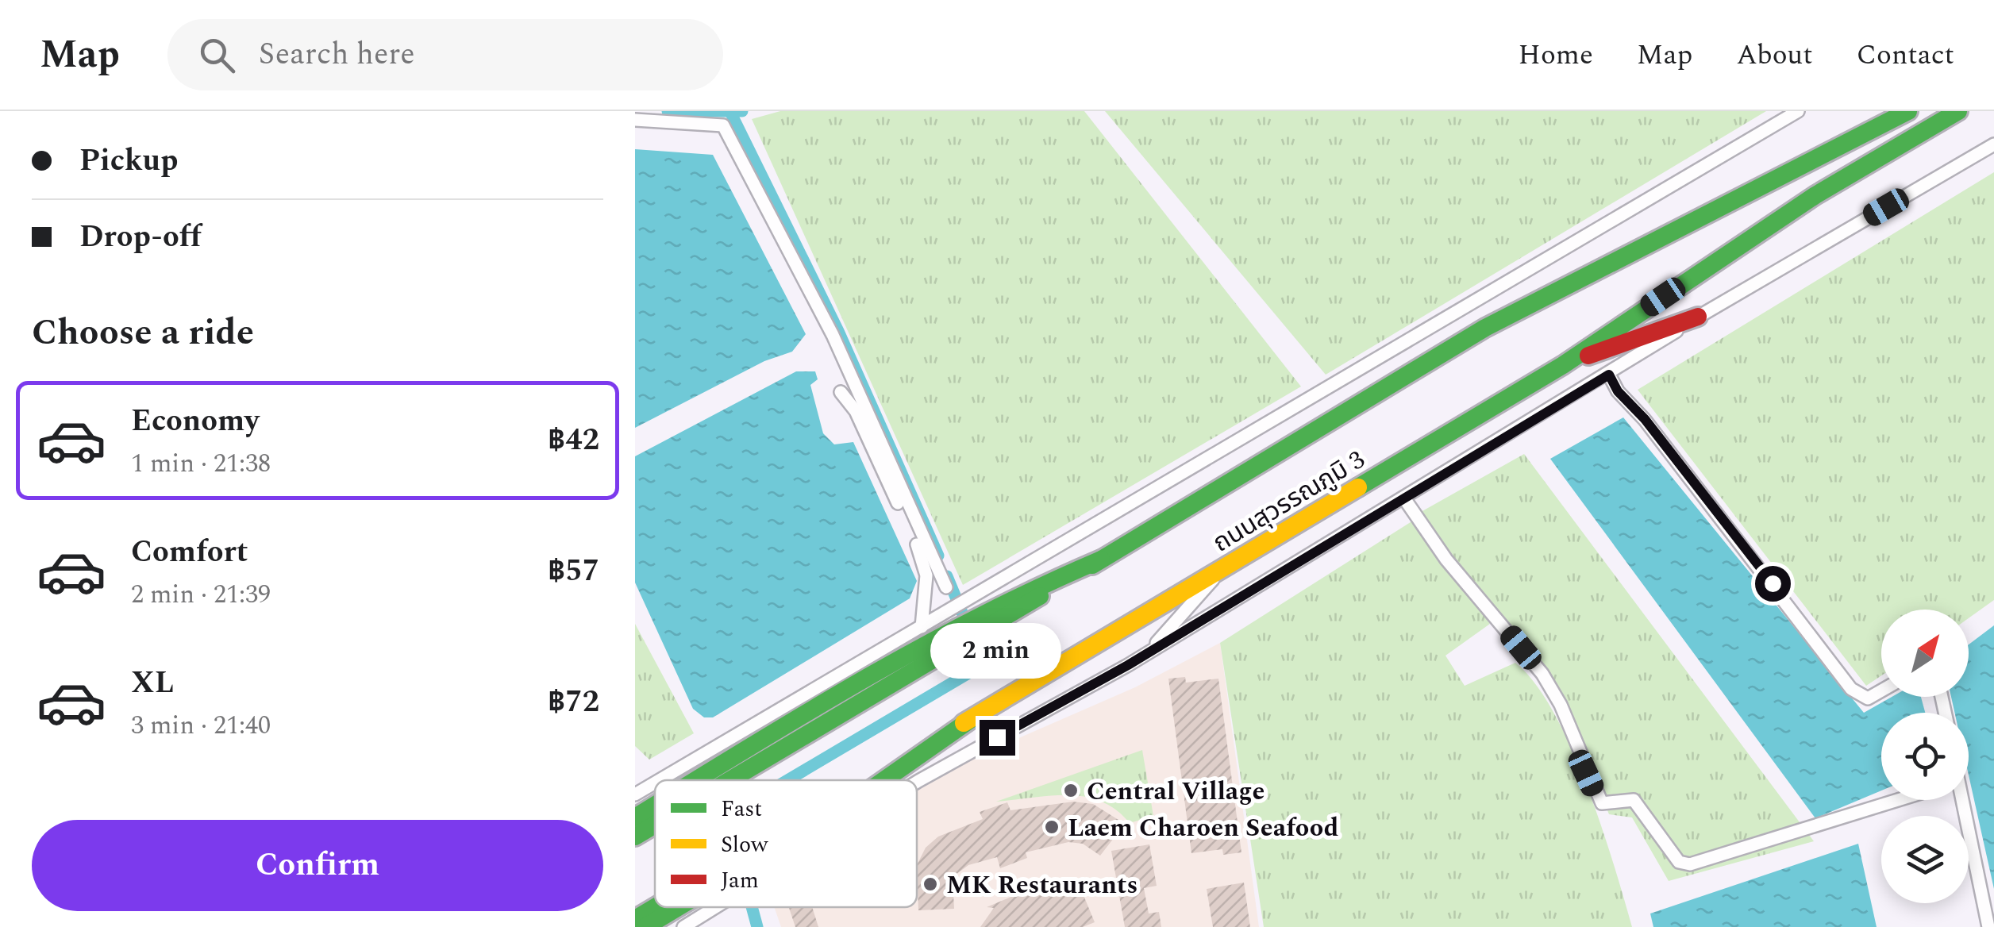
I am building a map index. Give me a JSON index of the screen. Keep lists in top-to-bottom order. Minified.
{"streets":{"main road":["ถนนสุวรรณภูมิ 3"]},"places":["Central Village","Laem Charoen Seafood","MK Restaurants"],"legend":["Fast","Slow","Jam"],"north":"top right","page":{"header":"Map","search":"Search here","nav":["Home","Map","About","Contact"],"banner":["Pickup","Drop-off"],"heading":"Choose a ride","list":[{"name":"Economy","note":"1 min · 21:38","value":"฿42"},{"name":"Comfort","note":"2 min · 21:39","value":"฿57"},{"name":"XL","note":"3 min · 21:40","value":"฿72"}],"bubble":"2 min","buttons":"Confirm"}}
